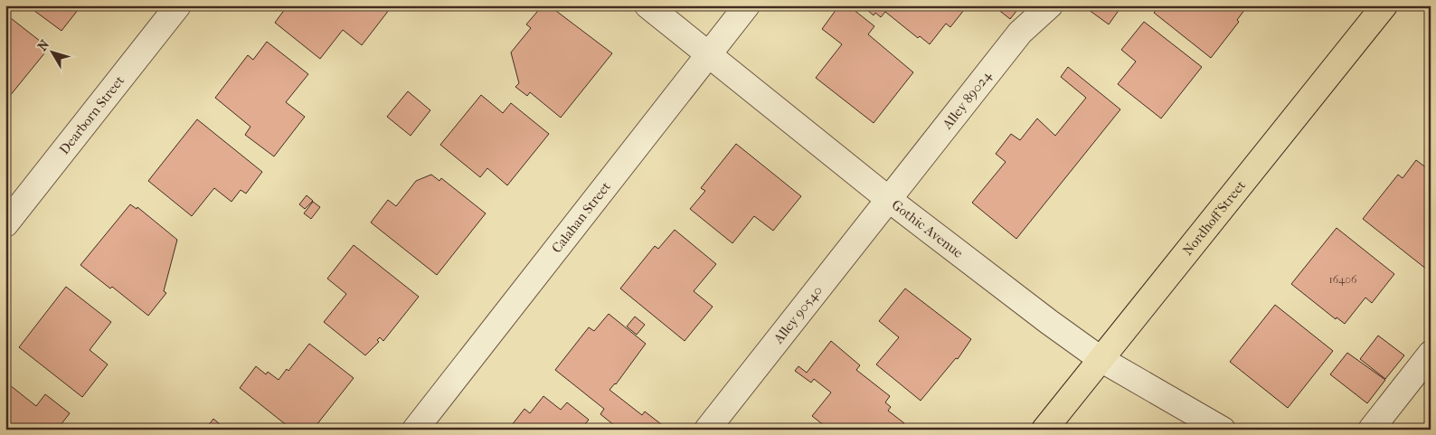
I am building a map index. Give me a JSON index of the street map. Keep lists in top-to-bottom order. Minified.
{"streets":{"main road":["Nordhoff Street"],"street":["Alley 89024","Dearborn Street","Calahan Street","Gothic Avenue","Alley 90540"]},"crossings":[["Alley 89024","Gothic Avenue"],["Alley 89024","Alley 90540"],["Calahan Street","Gothic Avenue"],["Nordhoff Street","Gothic Avenue"],["Gothic Avenue","Alley 90540"]],"house_numbers":["16406"],"north":"top left"}
